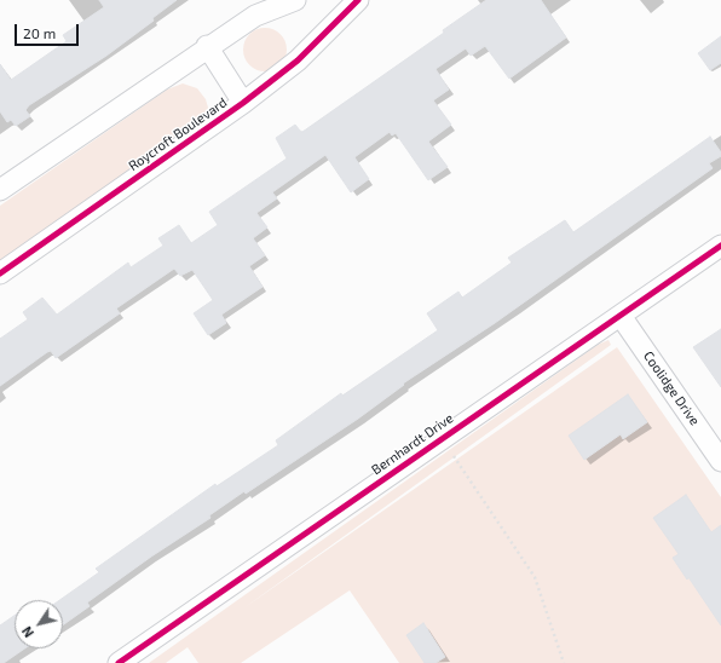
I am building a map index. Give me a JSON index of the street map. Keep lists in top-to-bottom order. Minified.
{"streets":{"street":["Roycroft Boulevard","Coolidge Drive","Bernhardt Drive"]},"crossings":[["Coolidge Drive","Bernhardt Drive"]],"scale_bar":"20 m","north":"bottom left"}
